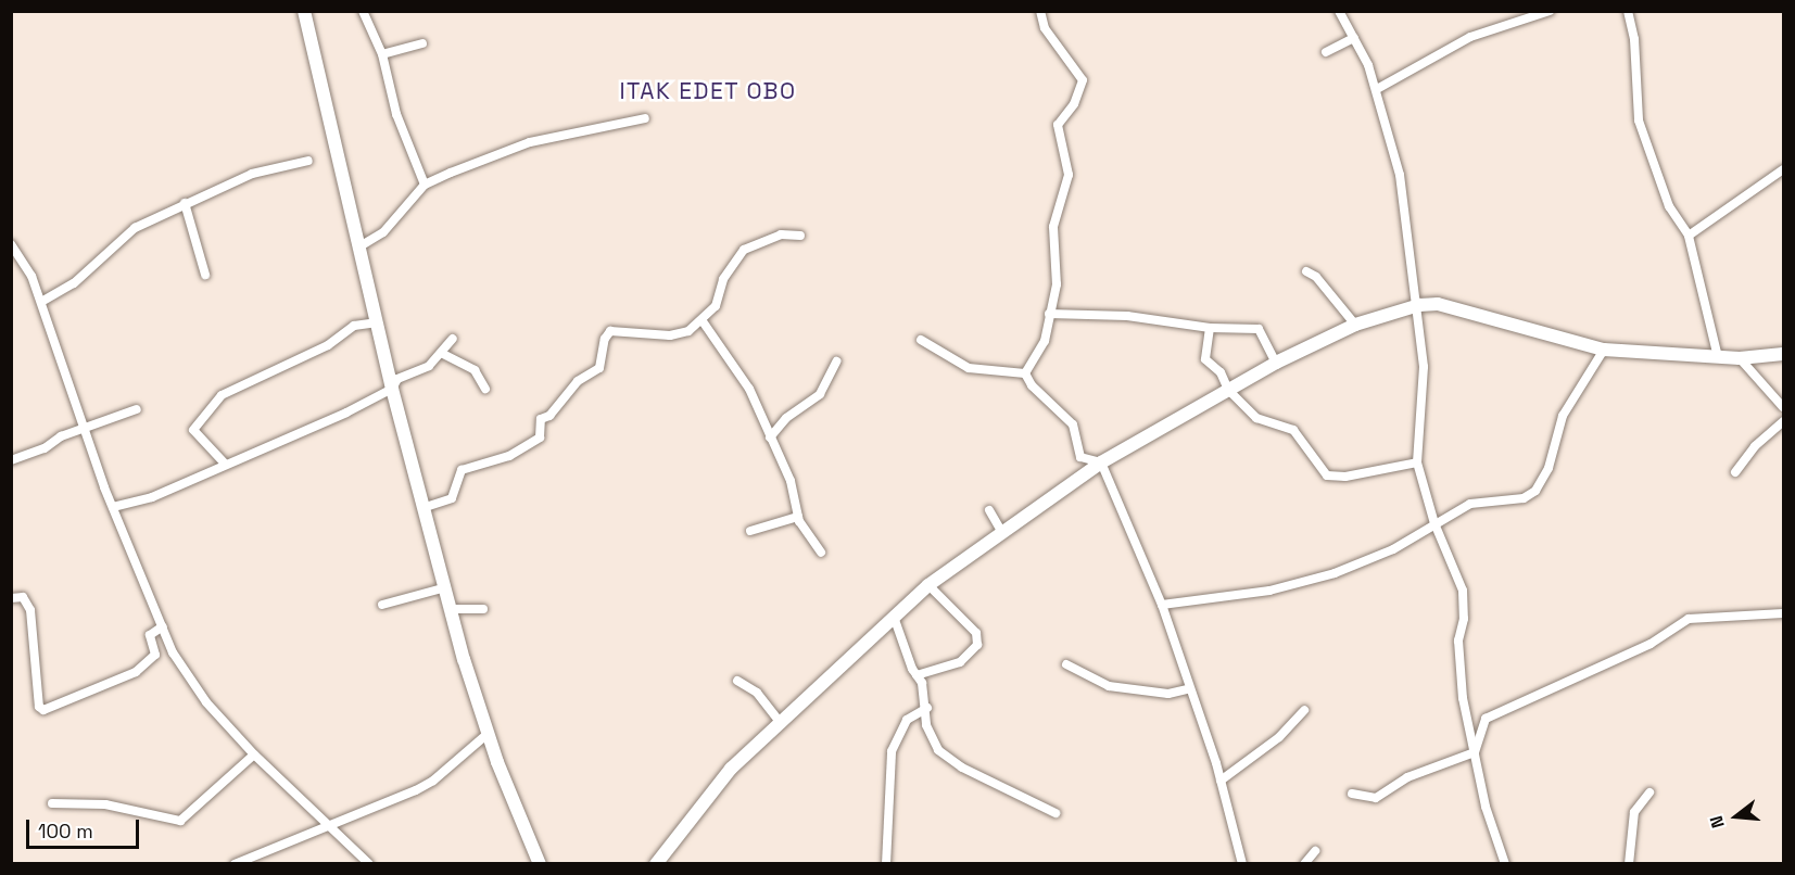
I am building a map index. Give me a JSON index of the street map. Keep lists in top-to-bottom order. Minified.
{"districts":["ITAK EDET OBO"],"scale_bar":"100 m","north":"left"}
